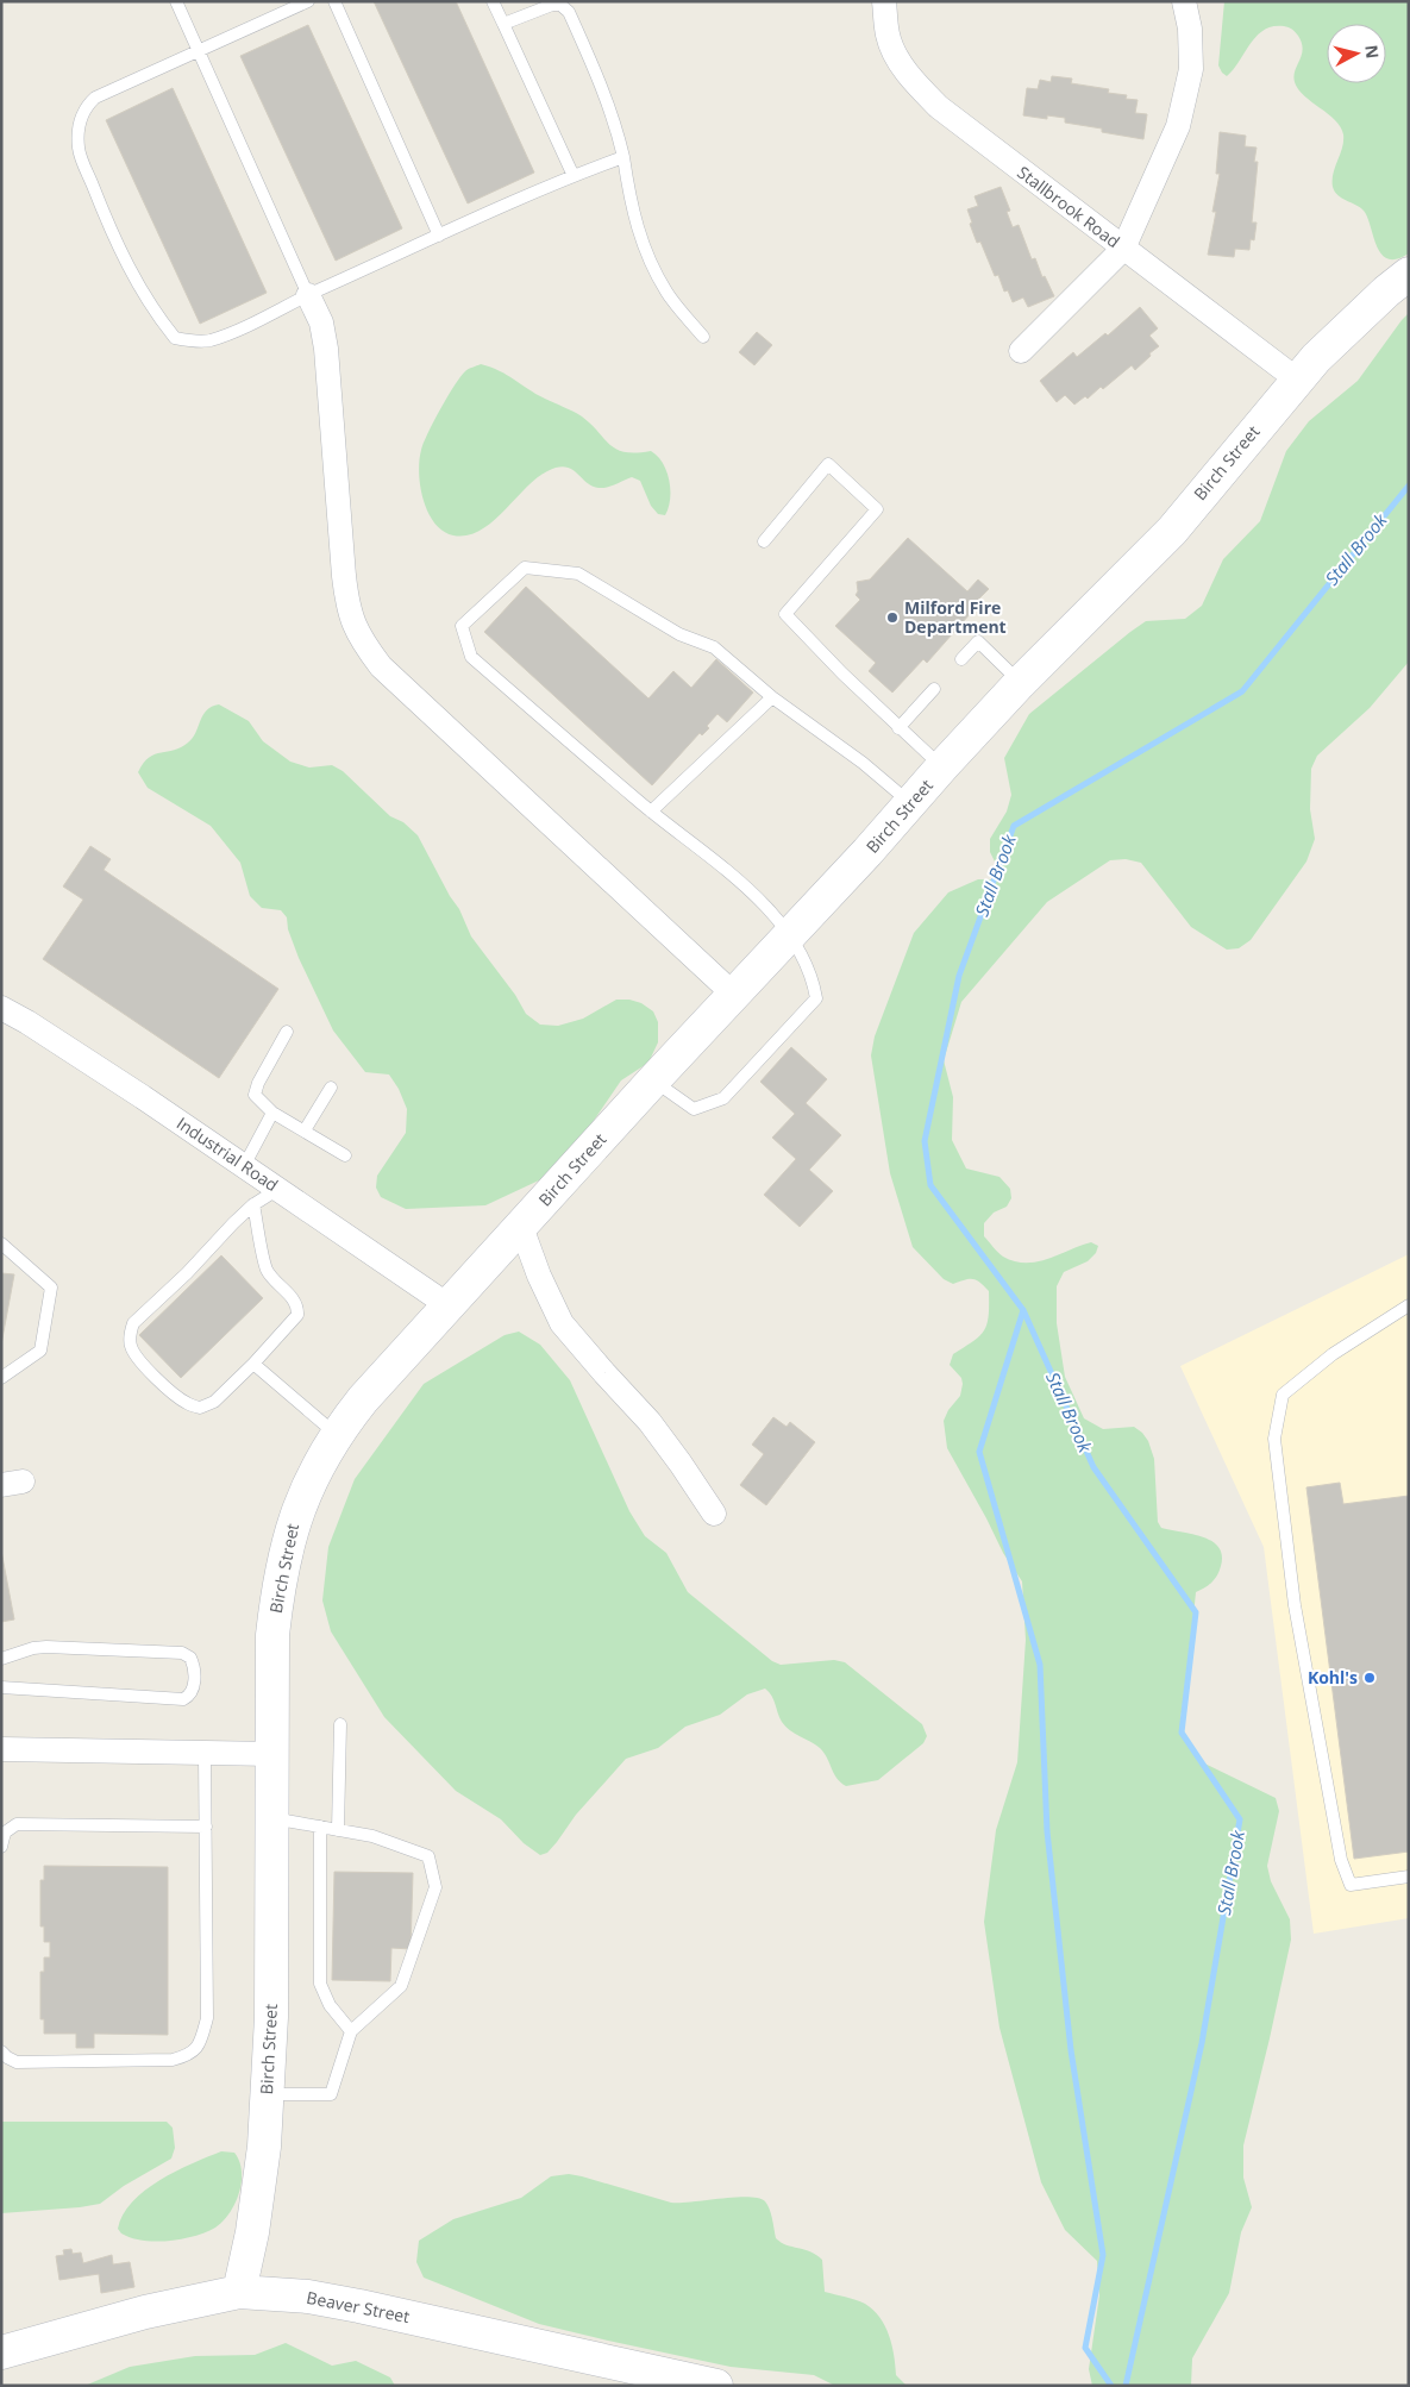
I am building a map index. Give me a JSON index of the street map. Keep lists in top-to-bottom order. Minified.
{"streets":{"street":["Stallbrook Road","Birch Street","Industrial Road","Beaver Street"]},"crossings":[["Stallbrook Road","Birch Street"],["Birch Street","Industrial Road"],["Birch Street","Beaver Street"]],"water":["Stall Brook"],"places":["Milford Fire Department","Kohl's"],"north":"right"}
